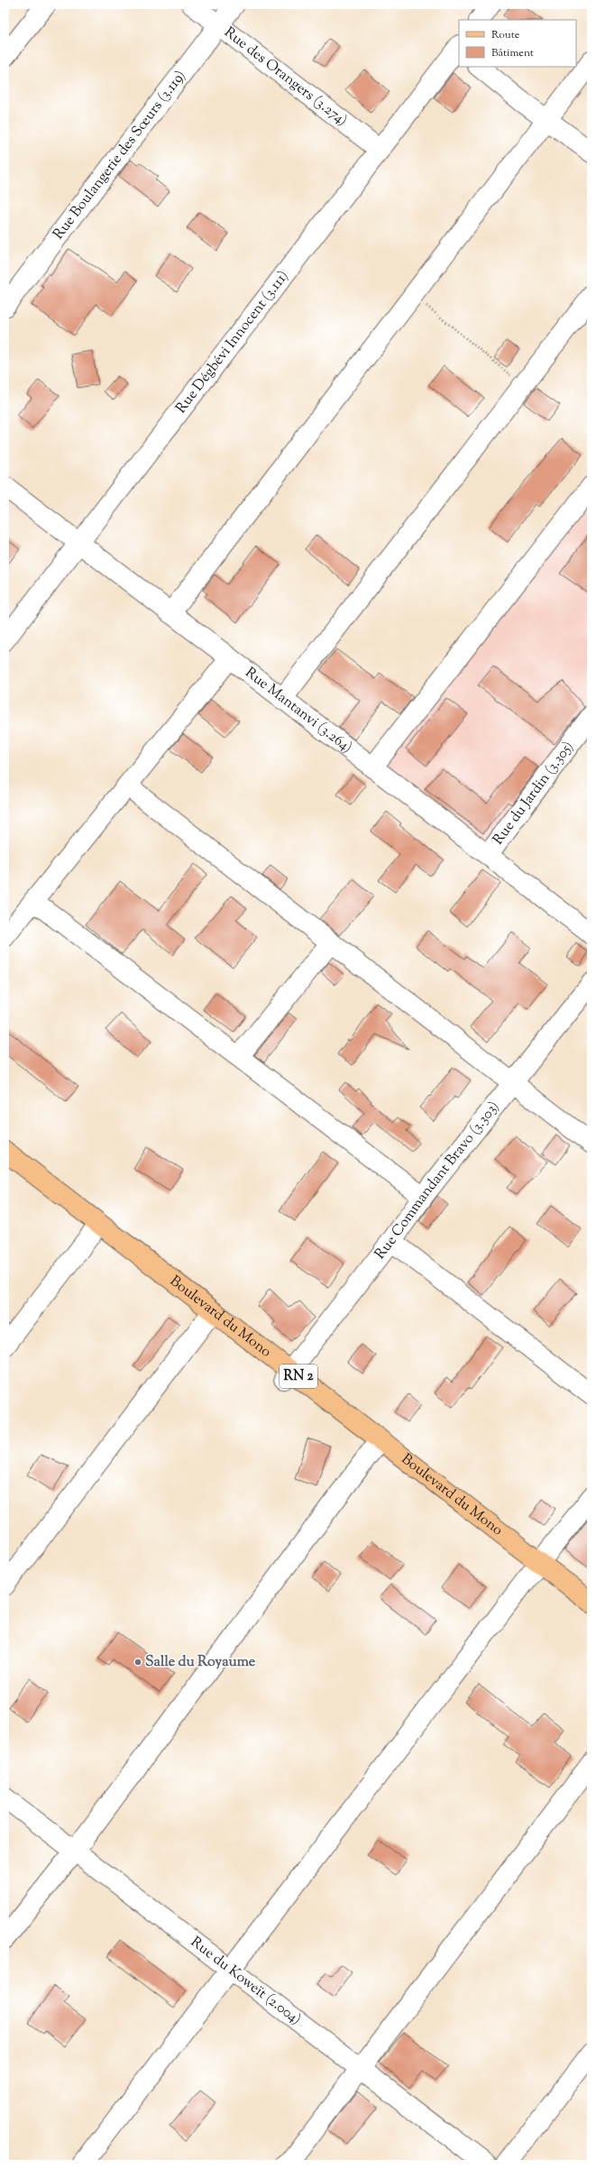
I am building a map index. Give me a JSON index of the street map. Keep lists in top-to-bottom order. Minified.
{"streets":{"main road":["Boulevard du Mono","RN 2"],"street":["Rue des Orangers (3.274)","Rue Boulangerie des Sœurs (3.119)","Rue Dégbévi Innocent (3.111)","Rue Mantanvi (3.264)","Rue du Jardin (3.305)","Rue Commandant Bravo (3.303)","Rue du Koweït (2.004)"]},"crossings":[["Rue des Orangers (3.274)","Rue Boulangerie des Sœurs (3.119)"],["Rue des Orangers (3.274)","Rue Dégbévi Innocent (3.111)"],["Rue Dégbévi Innocent (3.111)","Rue Mantanvi (3.264)"],["Rue Mantanvi (3.264)","Rue du Jardin (3.305)"],["Rue Commandant Bravo (3.303)","Boulevard du Mono"]],"places":["Salle du Royaume"],"legend":["Route","Bâtiment"]}
